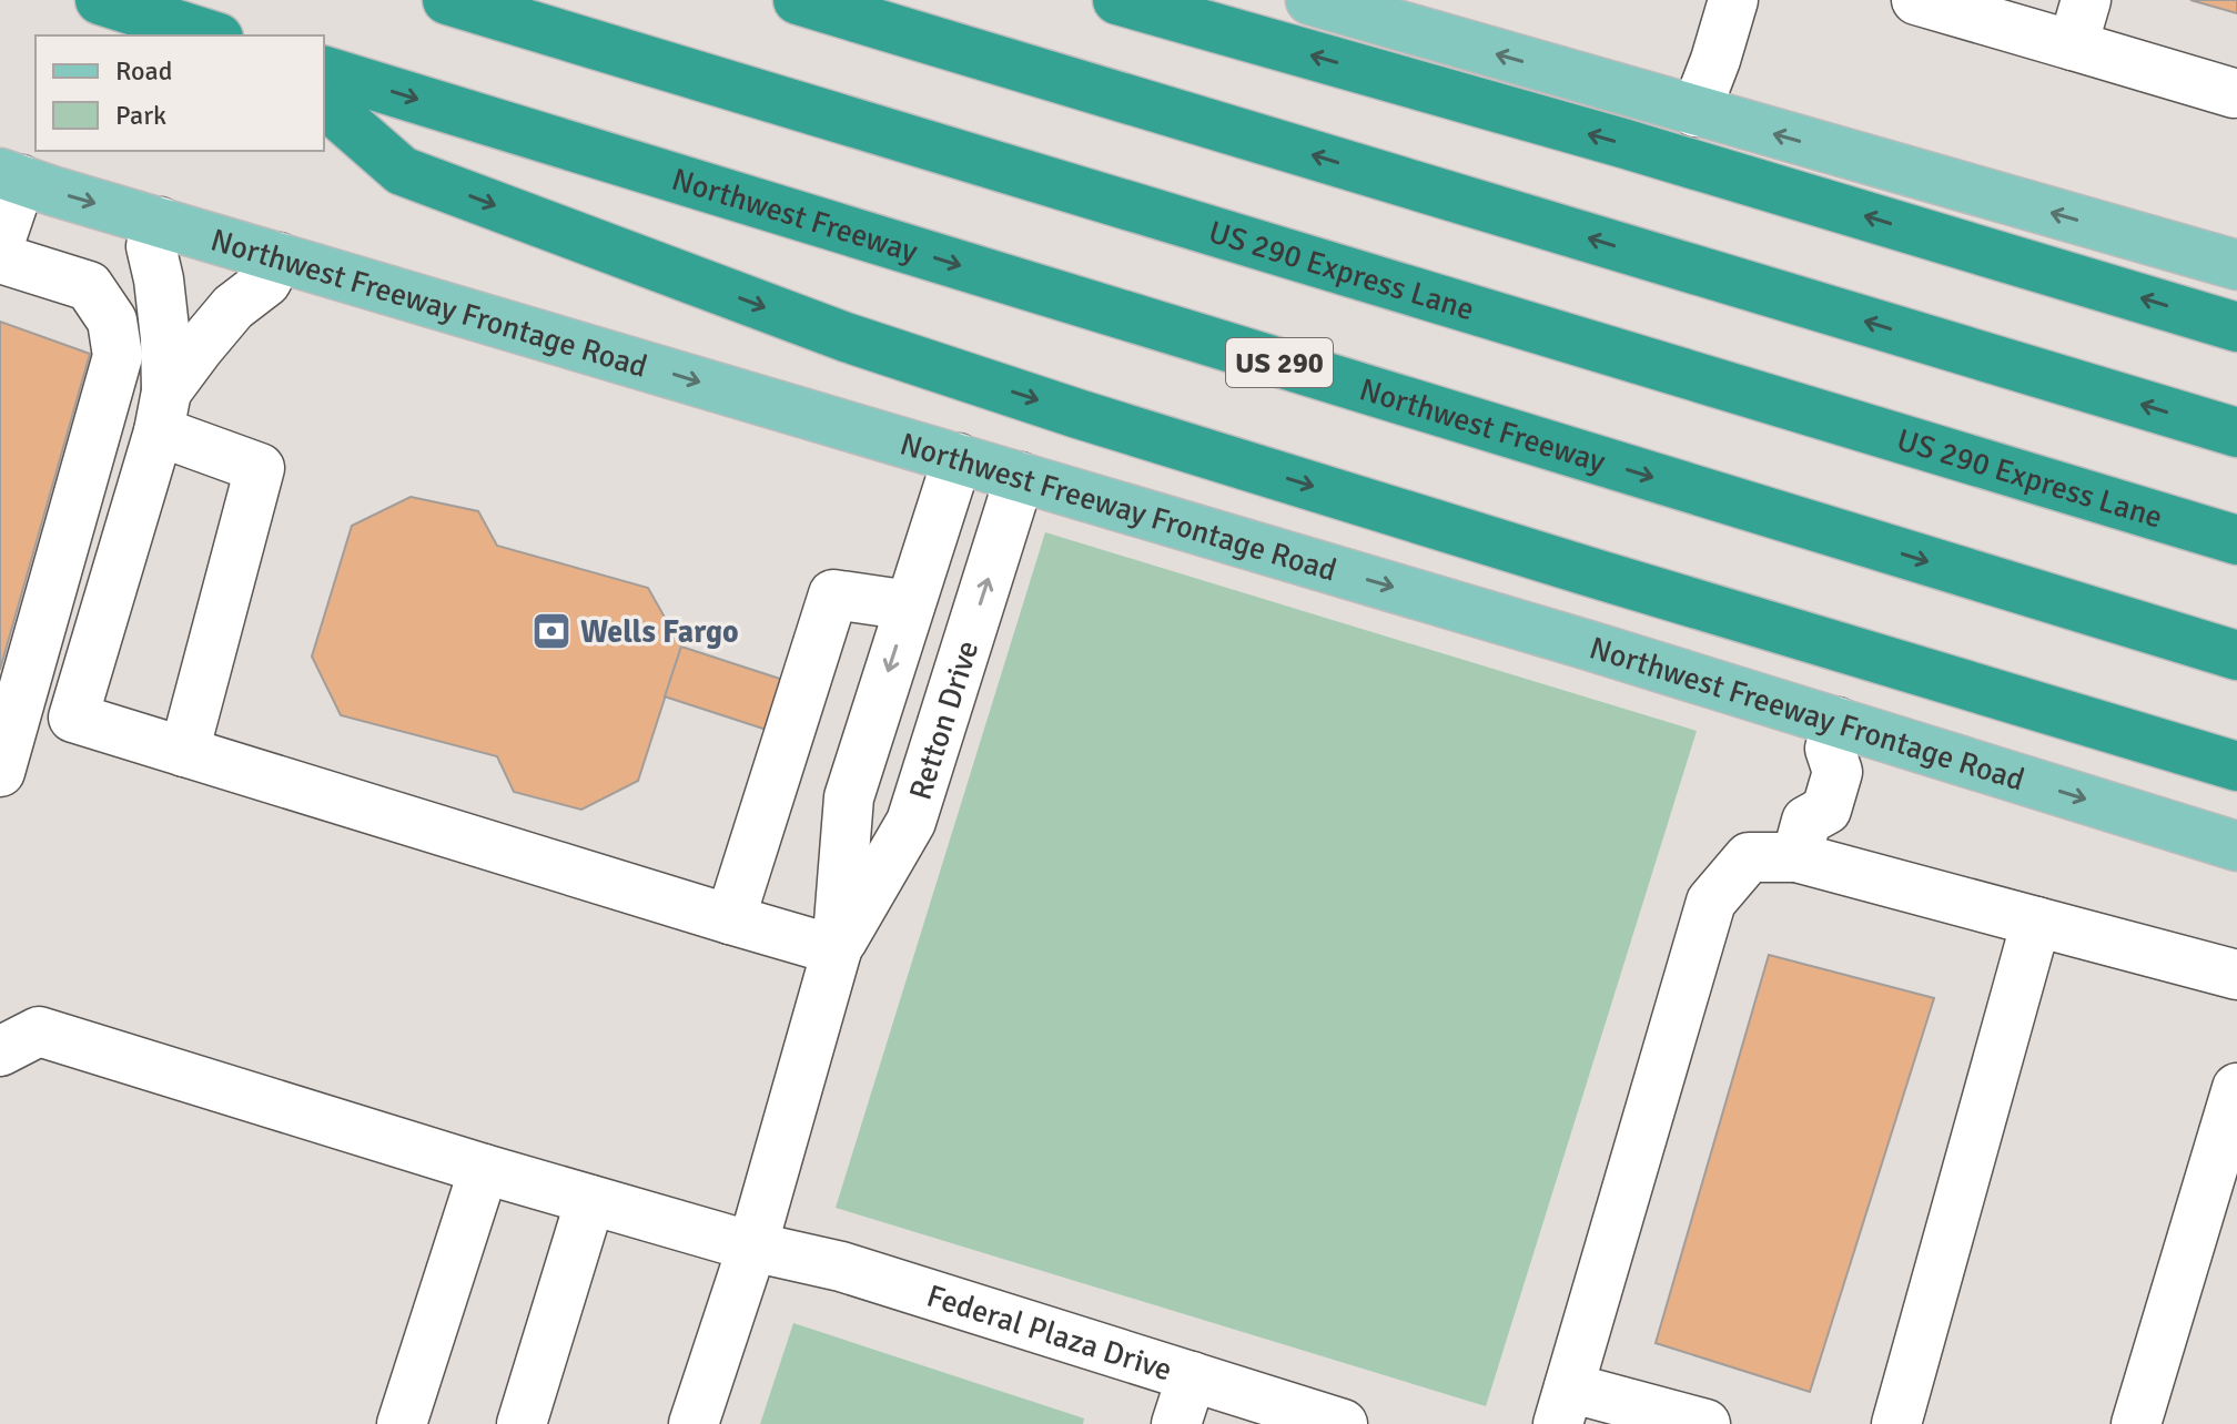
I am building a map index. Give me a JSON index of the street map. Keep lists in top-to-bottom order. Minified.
{"streets":{"highway":["Northwest Freeway","US 290 Express Lane","US 290"],"main road":["Northwest Freeway Frontage Road"],"street":["Retton Drive","Federal Plaza Drive"]},"crossings":[["Northwest Freeway Frontage Road","Retton Drive"],["Retton Drive","Federal Plaza Drive"]],"one_way":["Northwest Freeway Frontage Road"],"places":{"bank":["Wells Fargo"]},"legend":["Road","Park"]}
